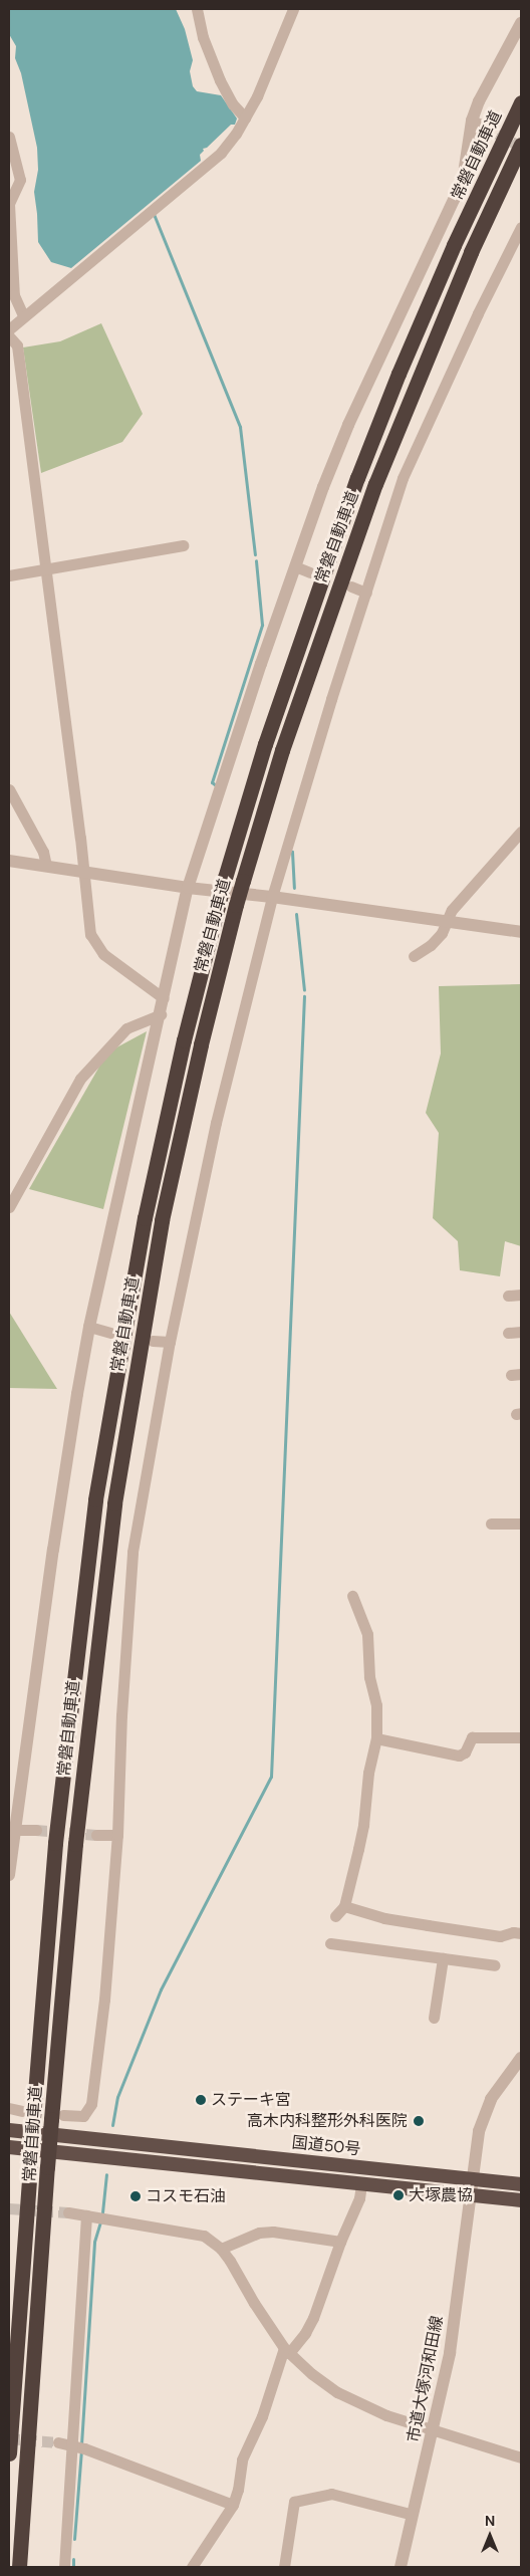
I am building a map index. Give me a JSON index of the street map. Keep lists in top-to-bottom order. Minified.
{"streets":{"highway":["常磐自動車道","国道50号"],"street":["市道大塚河和田線"]},"crossings":[["国道50号","市道大塚河和田線"]],"places":["ステーキ宮","高木内科整形外科医院","大塚農協","コスモ石油"],"north":"top"}
